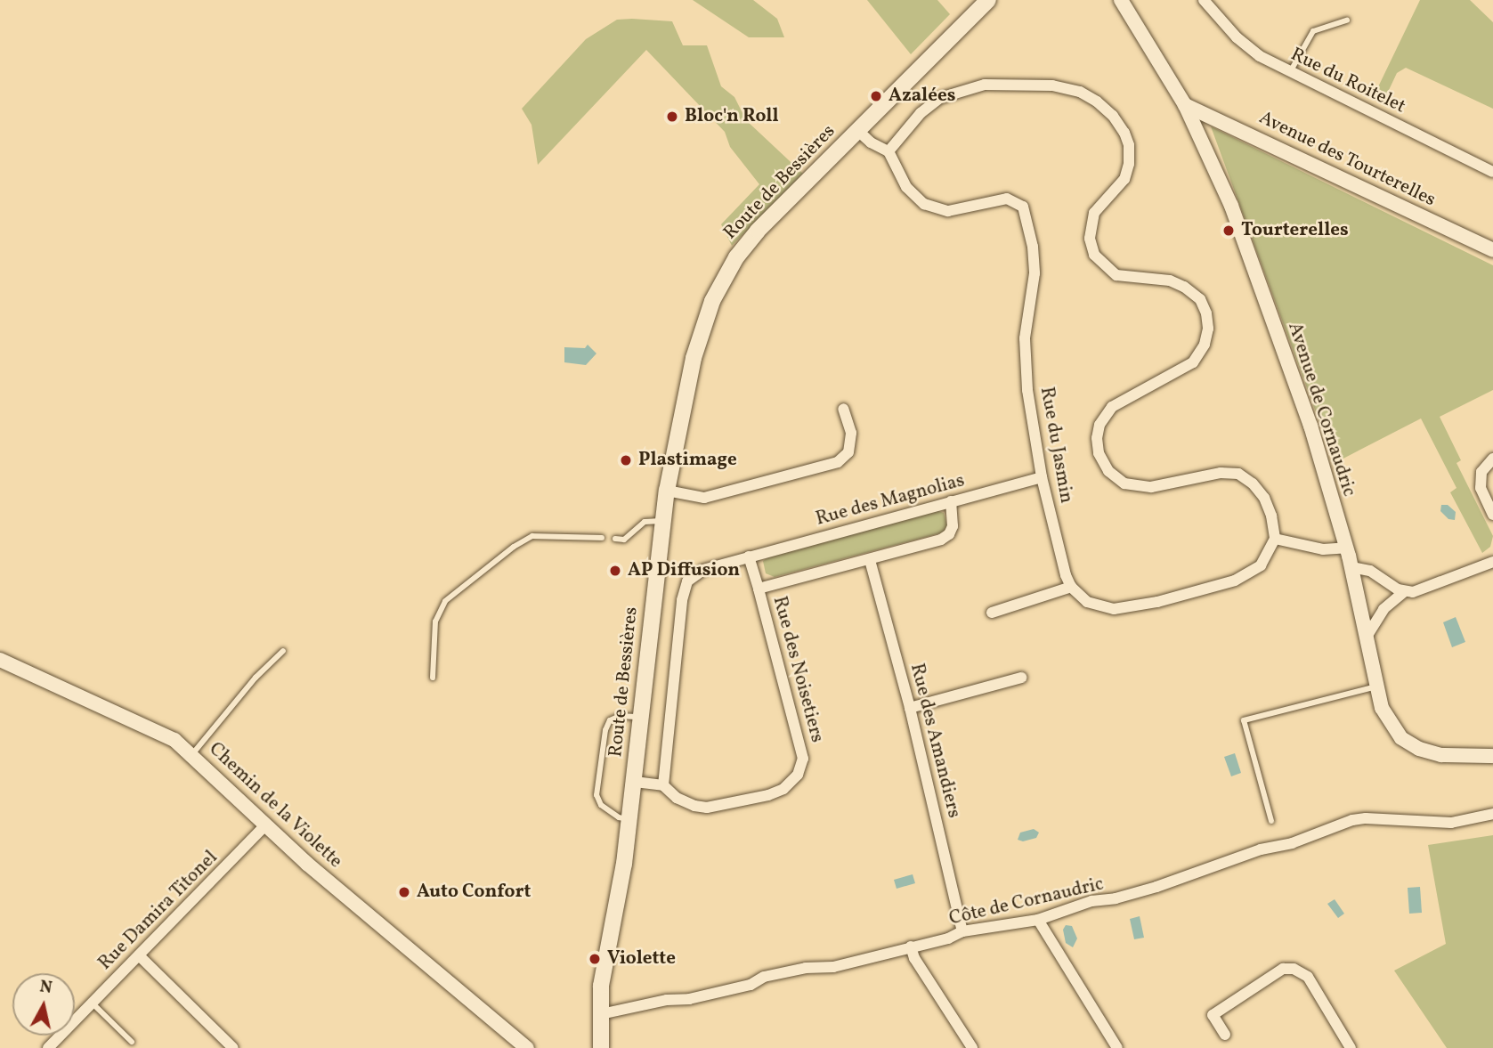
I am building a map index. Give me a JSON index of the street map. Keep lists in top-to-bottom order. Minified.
{"streets":{"main road":["Route de Bessières"],"street":["Rue du Roitelet","Avenue des Tourterelles","Avenue de Cornaudric","Rue du Jasmin","Rue des Magnolias","Rue des Noisetiers","Rue des Amandiers","Chemin de la Violette","Côte de Cornaudric","Rue Damira Titonel"]},"crossings":[["Avenue des Tourterelles","Avenue de Cornaudric"],["Route de Bessières","Rue des Noisetiers"],["Route de Bessières","Côte de Cornaudric"],["Rue du Jasmin","Rue des Magnolias"],["Rue des Magnolias","Rue des Noisetiers"],["Rue des Noisetiers","Rue des Amandiers"],["Rue des Amandiers","Côte de Cornaudric"],["Chemin de la Violette","Rue Damira Titonel"]],"places":["Azalées","Bloc'n Roll","Tourterelles","Plastimage","AP Diffusion","Auto Confort","Violette"],"north":"top"}
